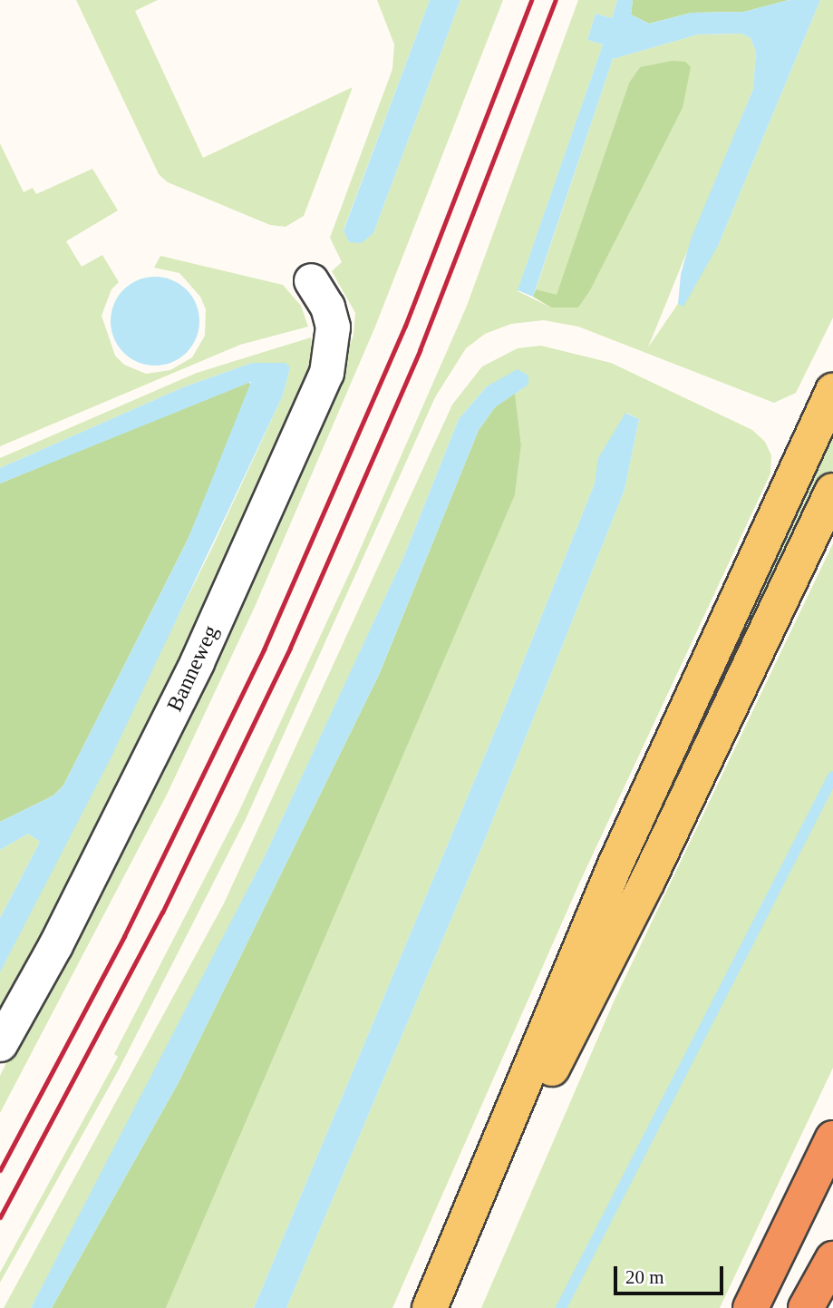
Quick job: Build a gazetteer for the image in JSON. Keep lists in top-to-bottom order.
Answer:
{
  "streets": {
    "street": ["Banneweg"]
  },
  "scale_bar": "20 m"
}
